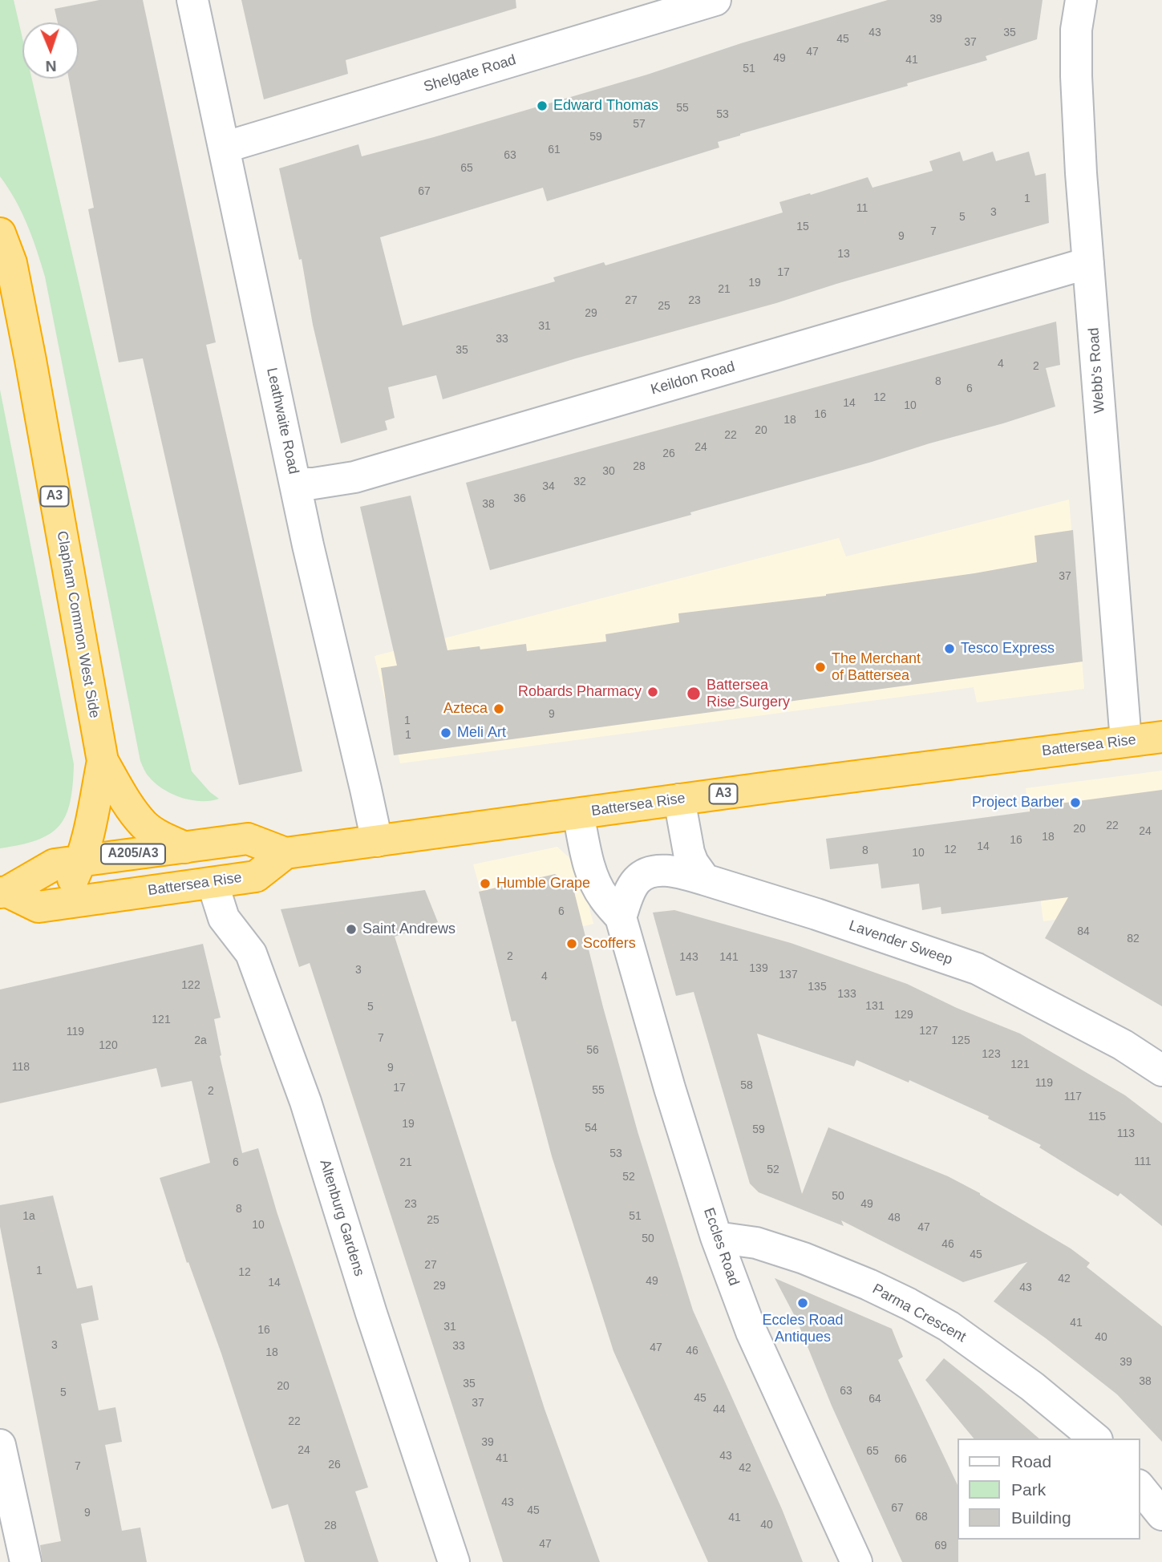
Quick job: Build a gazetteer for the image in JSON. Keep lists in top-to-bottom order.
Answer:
{
  "streets": {
    "highway": [
      "A3",
      "Clapham Common West Side",
      "Battersea Rise",
      "A205/A3"
    ],
    "street": [
      "Shelgate Road",
      "Webb's Road",
      "Keildon Road",
      "Leathwaite Road",
      "Lavender Sweep",
      "Altenburg Gardens",
      "Eccles Road",
      "Parma Crescent"
    ]
  },
  "crossings": [
    ["Shelgate Road", "Leathwaite Road"],
    ["Webb's Road", "Keildon Road"],
    ["Webb's Road", "Battersea Rise"],
    ["Keildon Road", "Leathwaite Road"],
    ["Leathwaite Road", "Battersea Rise"],
    ["A3", "Clapham Common West Side"],
    ["A3", "Battersea Rise"],
    ["A3", "A205/A3"],
    ["Clapham Common West Side", "A205/A3"],
    ["Battersea Rise", "A205/A3"],
    ["Battersea Rise", "Altenburg Gardens"],
    ["Battersea Rise", "Eccles Road"],
    ["Eccles Road", "Parma Crescent"]
  ],
  "places": [
    "Edward Thomas",
    "Tesco Express",
    "The Merchant of Battersea",
    "Robards Pharmacy",
    "Battersea Rise Surgery",
    "Azteca",
    "Meli Art",
    "Project Barber",
    "Humble Grape",
    "Saint Andrews",
    "Scoffers",
    "Eccles Road Antiques"
  ],
  "house_numbers": [
    "39",
    "43",
    "35",
    "45",
    "37",
    "47",
    "49",
    "41",
    "51",
    "55",
    "53",
    "57",
    "59",
    "61",
    "63",
    "65",
    "67",
    "1",
    "11",
    "3",
    "5",
    "15",
    "7",
    "9",
    "13",
    "17",
    "19",
    "21",
    "27",
    "23",
    "25",
    "29",
    "31",
    "33",
    "35",
    "4",
    "2",
    "8",
    "6",
    "12",
    "14",
    "10",
    "16",
    "18",
    "20",
    "22",
    "24",
    "26",
    "28",
    "30",
    "32",
    "34",
    "36",
    "38",
    "37",
    "9",
    "1",
    "1",
    "22",
    "20",
    "24",
    "18",
    "16",
    "14",
    "12",
    "8",
    "10",
    "6",
    "84",
    "82",
    "2",
    "143",
    "141",
    "139",
    "3",
    "137",
    "4",
    "122",
    "135",
    "133",
    "131",
    "5",
    "129",
    "121",
    "127",
    "119",
    "7",
    "2a",
    "125",
    "120",
    "56",
    "123",
    "121",
    "118",
    "9",
    "119",
    "58",
    "17",
    "55",
    "2",
    "117",
    "115",
    "19",
    "54",
    "59",
    "113",
    "53",
    "111",
    "6",
    "21",
    "52",
    "52",
    "50",
    "23",
    "49",
    "8",
    "1a",
    "51",
    "48",
    "25",
    "10",
    "47",
    "50",
    "46",
    "45",
    "27",
    "1",
    "12",
    "42",
    "49",
    "14",
    "29",
    "43",
    "41",
    "31",
    "16",
    "40",
    "3",
    "33",
    "47",
    "46",
    "18",
    "39",
    "38",
    "35",
    "20",
    "63",
    "5",
    "45",
    "64",
    "37",
    "44",
    "22",
    "39",
    "24",
    "65",
    "43",
    "41",
    "66",
    "26",
    "7",
    "42",
    "43",
    "67",
    "45",
    "9",
    "68",
    "41",
    "40",
    "28",
    "47",
    "69"
  ],
  "legend": ["Road", "Park", "Building"],
  "north": "bottom"
}
